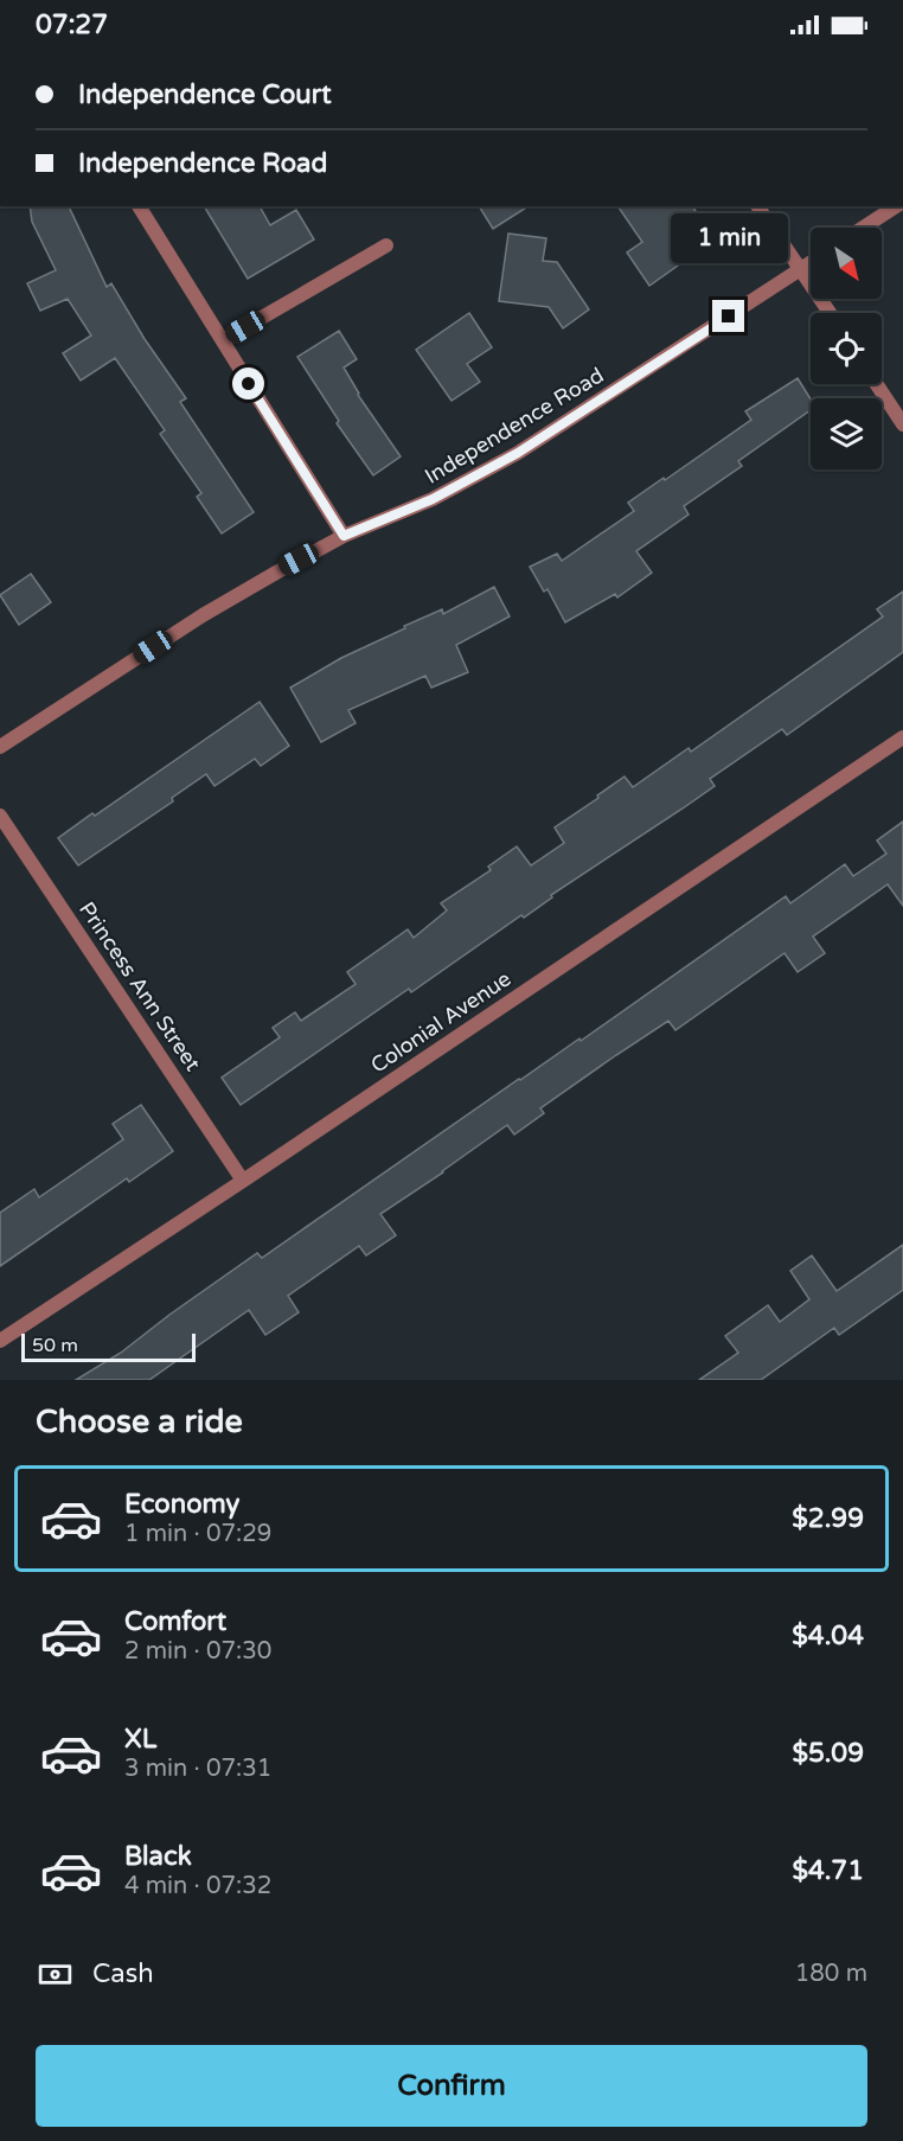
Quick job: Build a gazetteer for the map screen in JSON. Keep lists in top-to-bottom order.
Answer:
{
  "streets": {
    "street": ["Independence Road", "Princess Ann Street", "Colonial Avenue"]
  },
  "crossings": [
    ["Princess Ann Street", "Colonial Avenue"]
  ],
  "scale_bar": "50 m",
  "north": "bottom right",
  "page": {
    "status": "07:27",
    "banner": ["Independence Court", "Independence Road"],
    "bubble": "1 min",
    "scale": "50 m",
    "heading": "Choose a ride",
    "list": [
      {
        "name": "Economy",
        "note": "1 min · 07:29",
        "value": "$2.99"
      },
      {
        "name": "Comfort",
        "note": "2 min · 07:30",
        "value": "$4.04"
      },
      {
        "name": "XL",
        "note": "3 min · 07:31",
        "value": "$5.09"
      },
      {
        "name": "Black",
        "note": "4 min · 07:32",
        "value": "$4.71"
      }
    ],
    "pay": ["Cash", "180 m"],
    "buttons": "Confirm"
  }
}
